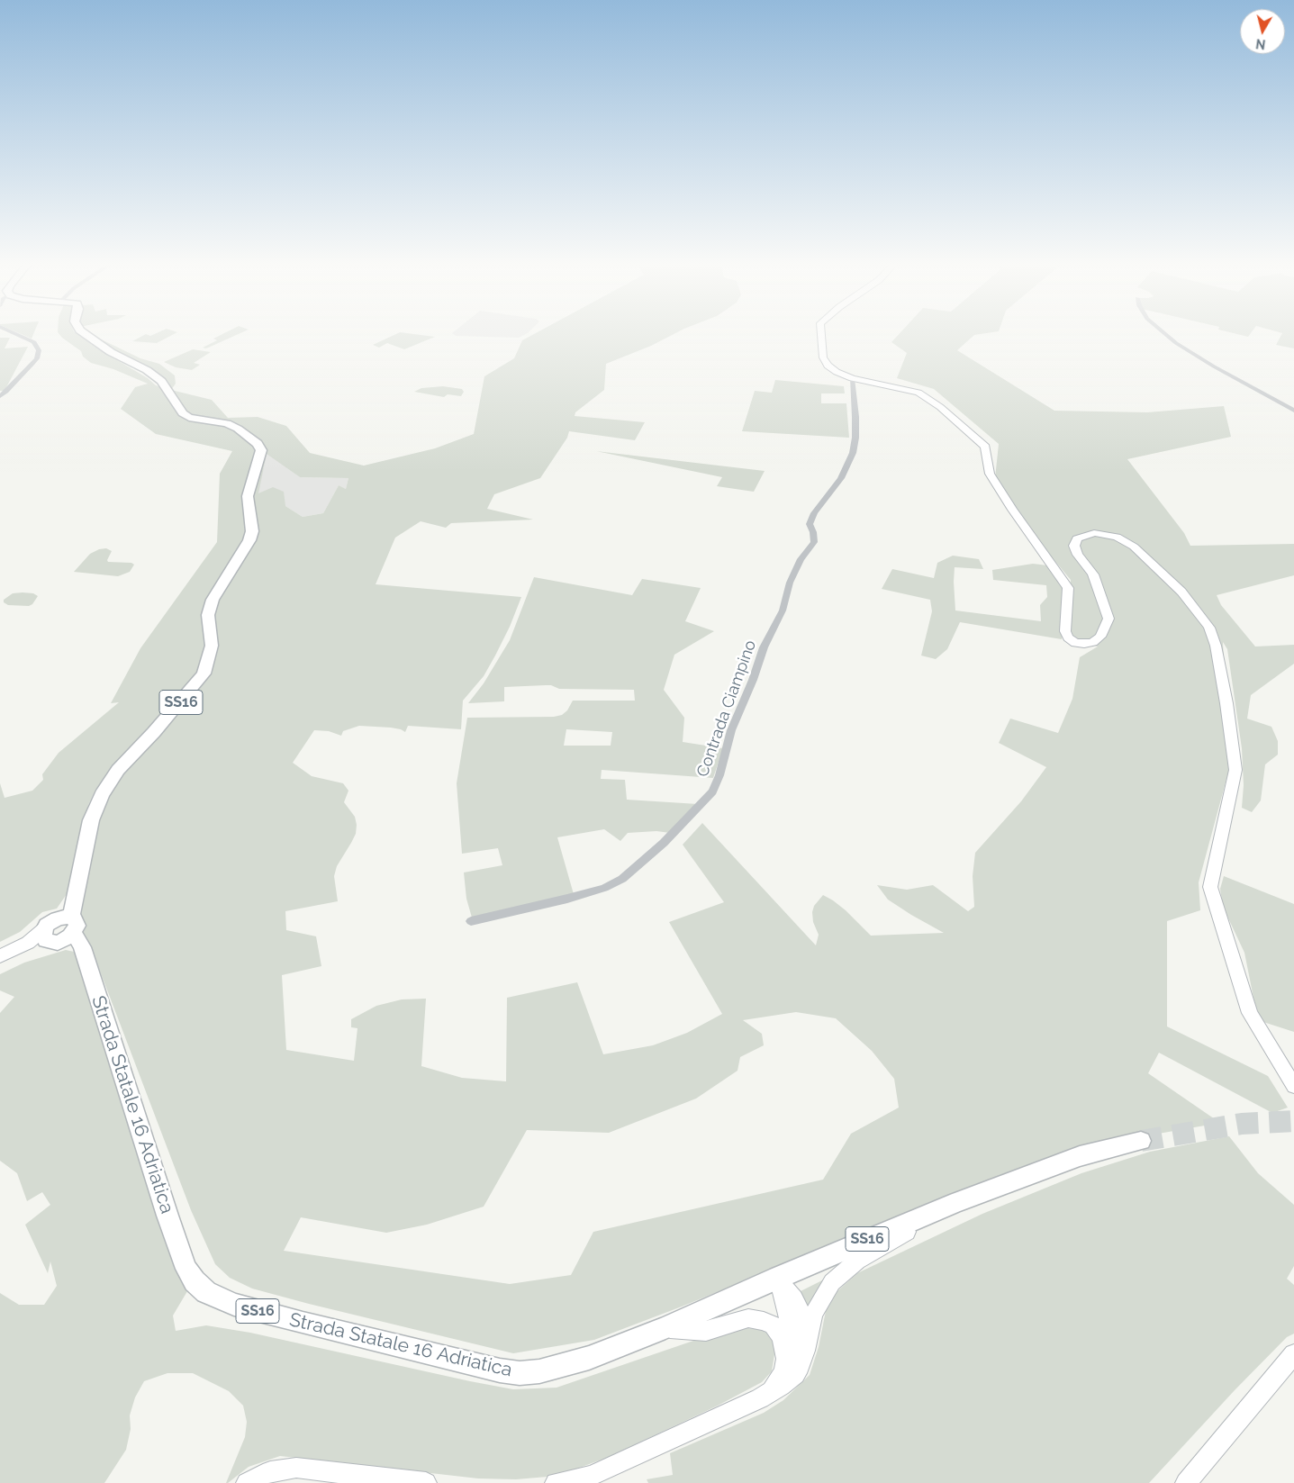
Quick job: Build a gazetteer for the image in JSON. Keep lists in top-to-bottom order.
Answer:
{
  "streets": {
    "main road": ["SS16", "Strada Statale 16 Adriatica"],
    "street": ["Contrada Ciampino"]
  },
  "crossings": [
    ["SS16", "Strada Statale 16 Adriatica"]
  ],
  "north": "bottom"
}
